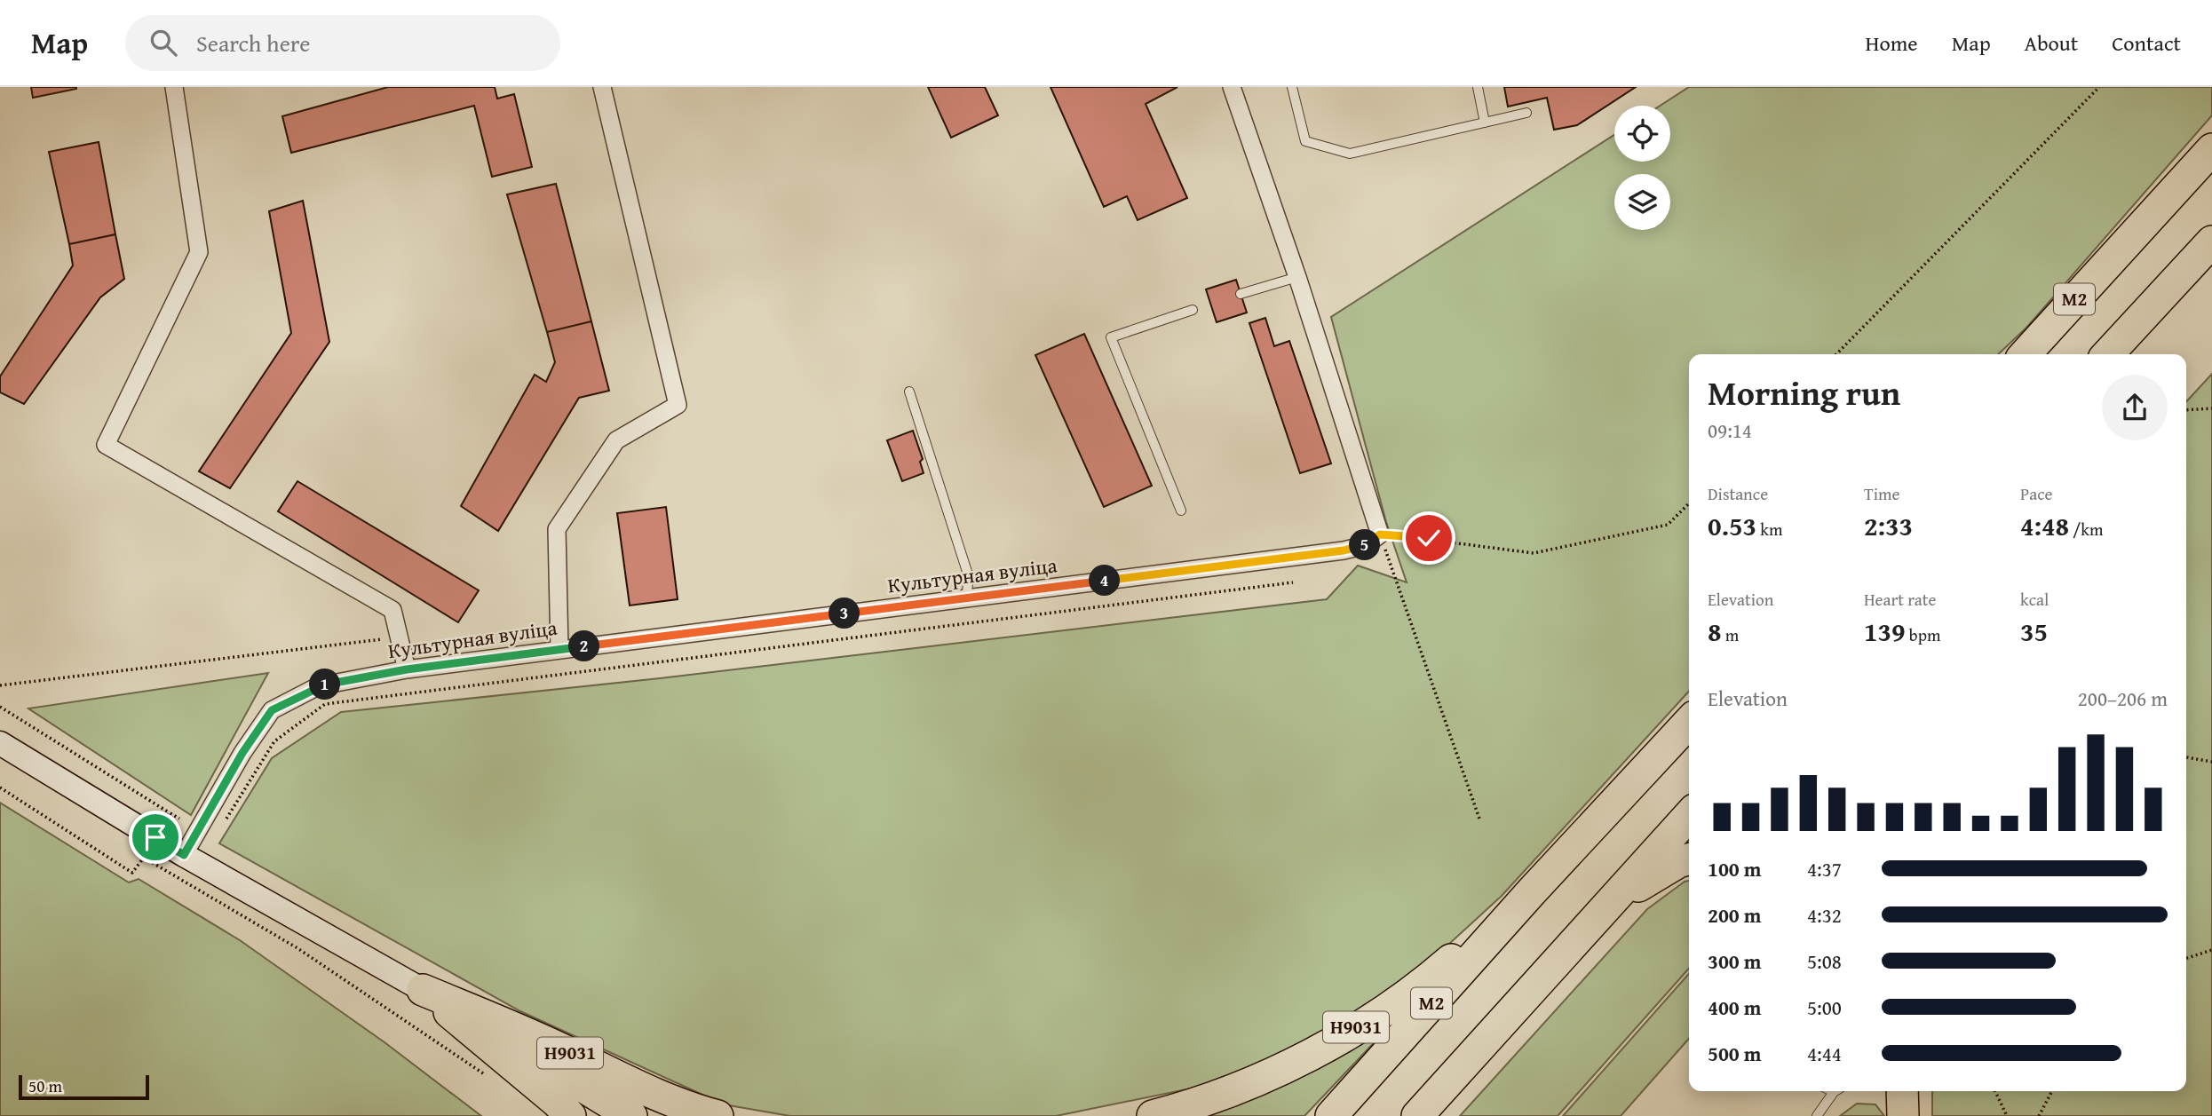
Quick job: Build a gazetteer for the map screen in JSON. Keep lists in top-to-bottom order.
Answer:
{
  "streets": {
    "highway": ["М2", "Н9031"],
    "street": ["Культурная вуліца"]
  },
  "crossings": [
    ["М2", "Н9031"],
    ["Культурная вуліца", "Н9031"]
  ],
  "scale_bar": "50 m",
  "page": {
    "header": "Map",
    "search": "Search here",
    "nav": [
      "Home",
      "Map",
      "About",
      "Contact"
    ],
    "heading": ["Morning run", "09:14"],
    "stats": [
      ["Distance", "0.53 km"],
      ["Time", "2:33"],
      ["Pace", "4:48 /km"],
      ["Elevation", "8 m"],
      ["Heart rate", "139 bpm"],
      ["kcal", "35"]
    ],
    "pins": [
      "5",
      "4",
      "3",
      "2",
      "1"
    ],
    "chart": ["Elevation", "200–206 m"],
    "list": [
      {
        "name": "100 m",
        "note": "4:37"
      },
      {
        "name": "200 m",
        "note": "4:32"
      },
      {
        "name": "300 m",
        "note": "5:08"
      },
      {
        "name": "400 m",
        "note": "5:00"
      },
      {
        "name": "500 m",
        "note": "4:44"
      }
    ],
    "scale": "50 m"
  }
}
